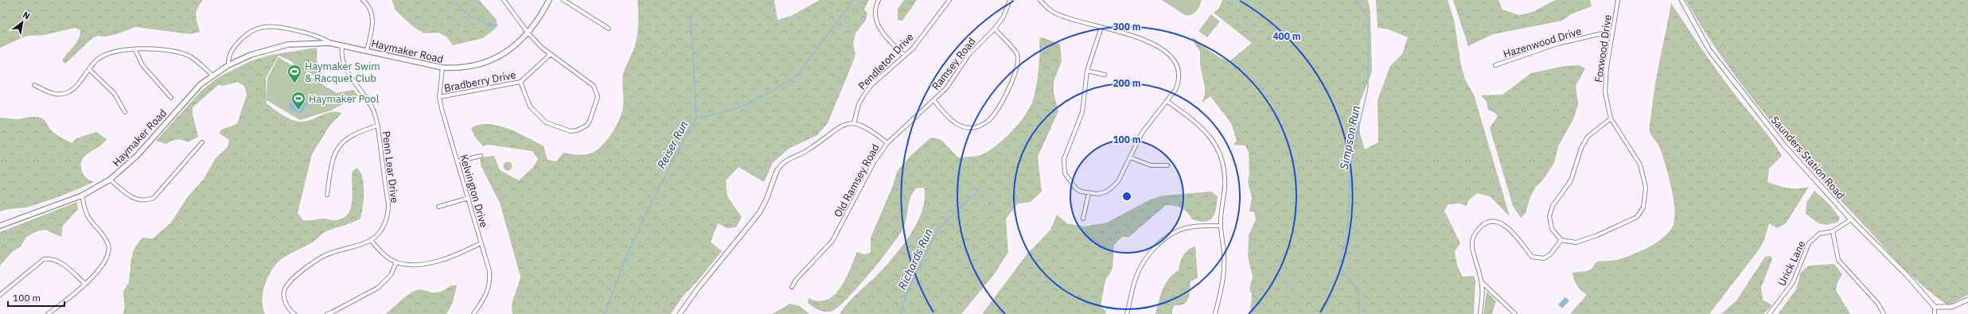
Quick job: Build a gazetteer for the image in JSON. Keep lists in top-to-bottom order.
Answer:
{
  "streets": {
    "main road": ["Haymaker Road"],
    "street": [
      "Hazenwood Drive",
      "Foxwood Drive",
      "Pendleton Drive",
      "Ramsey Road",
      "Bradberry Drive",
      "Saunders Station Road",
      "Penn Lear Drive",
      "Old Ramsey Road",
      "Kelvington Drive",
      "Urick Lane"
    ]
  },
  "crossings": [
    ["Hazenwood Drive", "Foxwood Drive"],
    ["Haymaker Road", "Penn Lear Drive"],
    ["Haymaker Road", "Kelvington Drive"],
    ["Pendleton Drive", "Old Ramsey Road"],
    ["Ramsey Road", "Old Ramsey Road"],
    ["Bradberry Drive", "Kelvington Drive"],
    ["Saunders Station Road", "Urick Lane"]
  ],
  "water": ["Simpson Run", "Reiser Run", "Richards Run"],
  "places": {
    "sports": ["Haymaker Swim & Racquet Club", "Haymaker Pool"]
  },
  "scale_bar": "100 m",
  "north": "top right",
  "rings": [
    "300 m",
    "400 m",
    "200 m",
    "100 m"
  ]
}
